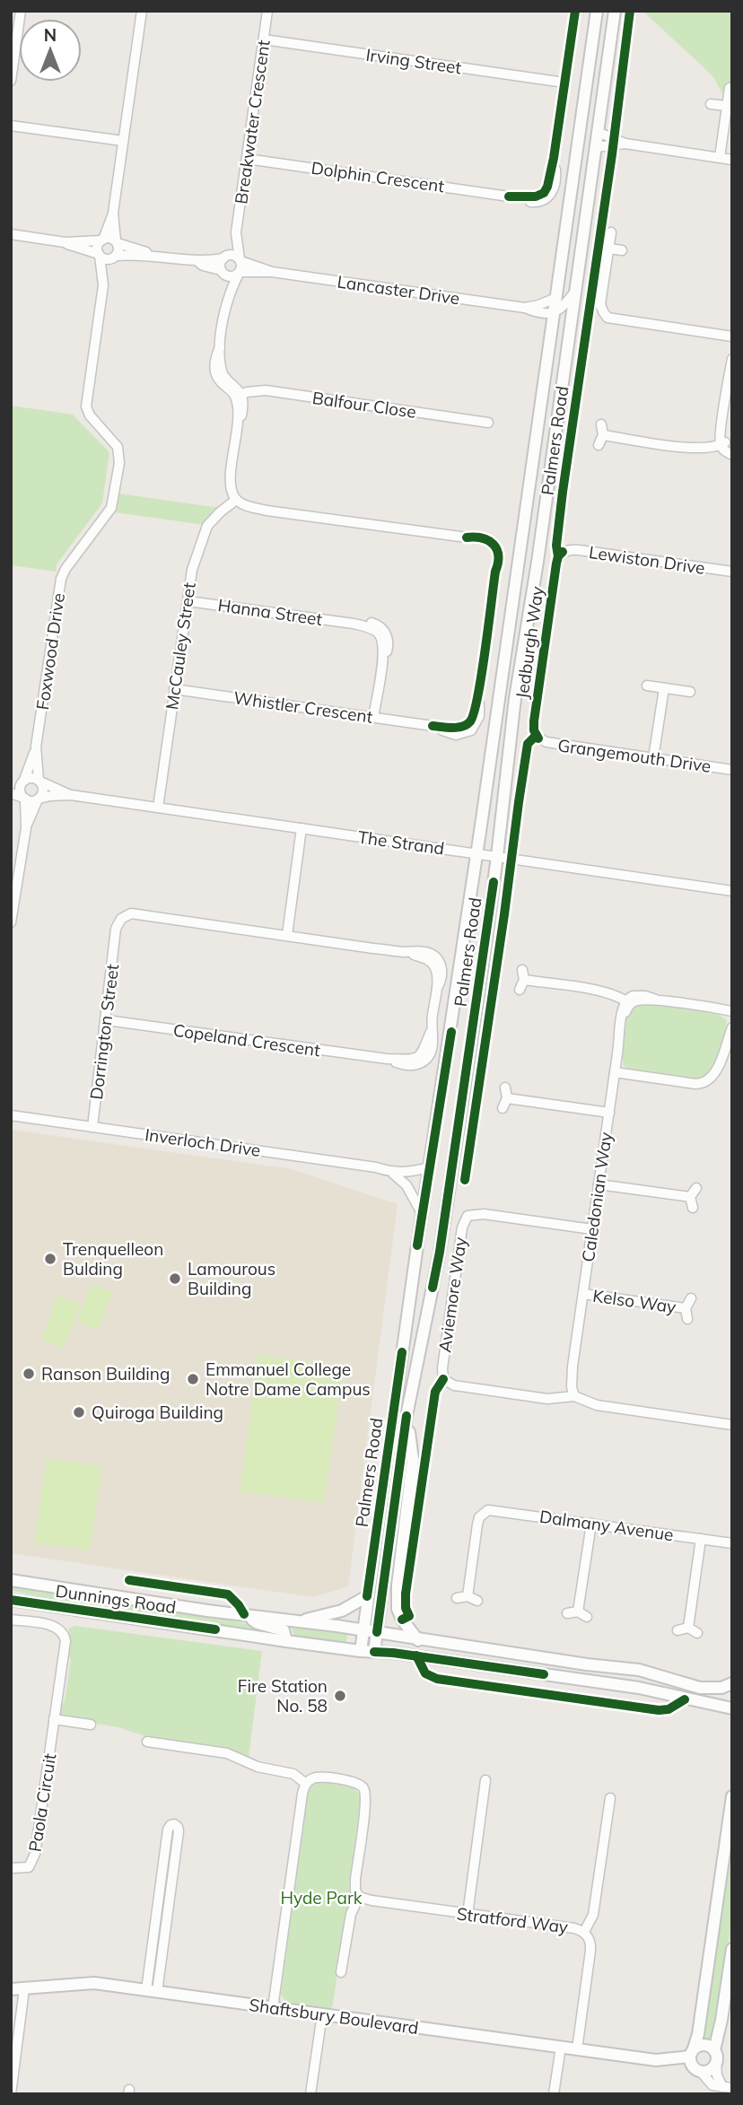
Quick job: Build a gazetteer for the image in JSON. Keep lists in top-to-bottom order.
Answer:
{
  "streets": {
    "main road": ["Palmers Road", "Dunnings Road", "Shaftsbury Boulevard"],
    "street": [
      "Irving Street",
      "Breakwater Crescent",
      "Dolphin Crescent",
      "Lancaster Drive",
      "Balfour Close",
      "Lewiston Drive",
      "Hanna Street",
      "Jedburgh Way",
      "McCauley Street",
      "Foxwood Drive",
      "Whistler Crescent",
      "Grangemouth Drive",
      "The Strand",
      "Dorrington Street",
      "Copeland Crescent",
      "Inverloch Drive",
      "Caledonian Way",
      "Aviemore Way",
      "Kelso Way",
      "Dalmany Avenue",
      "Paola Circuit",
      "Stratford Way"
    ]
  },
  "crossings": [
    ["Irving Street", "Breakwater Crescent"],
    ["Irving Street", "Dolphin Crescent"],
    ["Breakwater Crescent", "Dolphin Crescent"],
    ["Breakwater Crescent", "Lancaster Drive"],
    ["Lancaster Drive", "Palmers Road"],
    ["Palmers Road", "The Strand"],
    ["Palmers Road", "Inverloch Drive"],
    ["Palmers Road", "Dunnings Road"],
    ["Lewiston Drive", "Jedburgh Way"],
    ["Hanna Street", "McCauley Street"],
    ["Hanna Street", "Whistler Crescent"],
    ["Jedburgh Way", "Grangemouth Drive"],
    ["McCauley Street", "Whistler Crescent"],
    ["McCauley Street", "The Strand"],
    ["Foxwood Drive", "The Strand"],
    ["Dorrington Street", "Copeland Crescent"],
    ["Dorrington Street", "Inverloch Drive"],
    ["Caledonian Way", "Aviemore Way"],
    ["Caledonian Way", "Kelso Way"],
    ["Stratford Way", "Shaftsbury Boulevard"]
  ],
  "parks": ["Hyde Park"],
  "places": [
    "Trenquelleon Bulding",
    "Lamourous Building",
    "Ranson Building",
    "Emmanuel College Notre Dame Campus",
    "Quiroga Building",
    "Fire Station No. 58"
  ],
  "north": "top"
}
